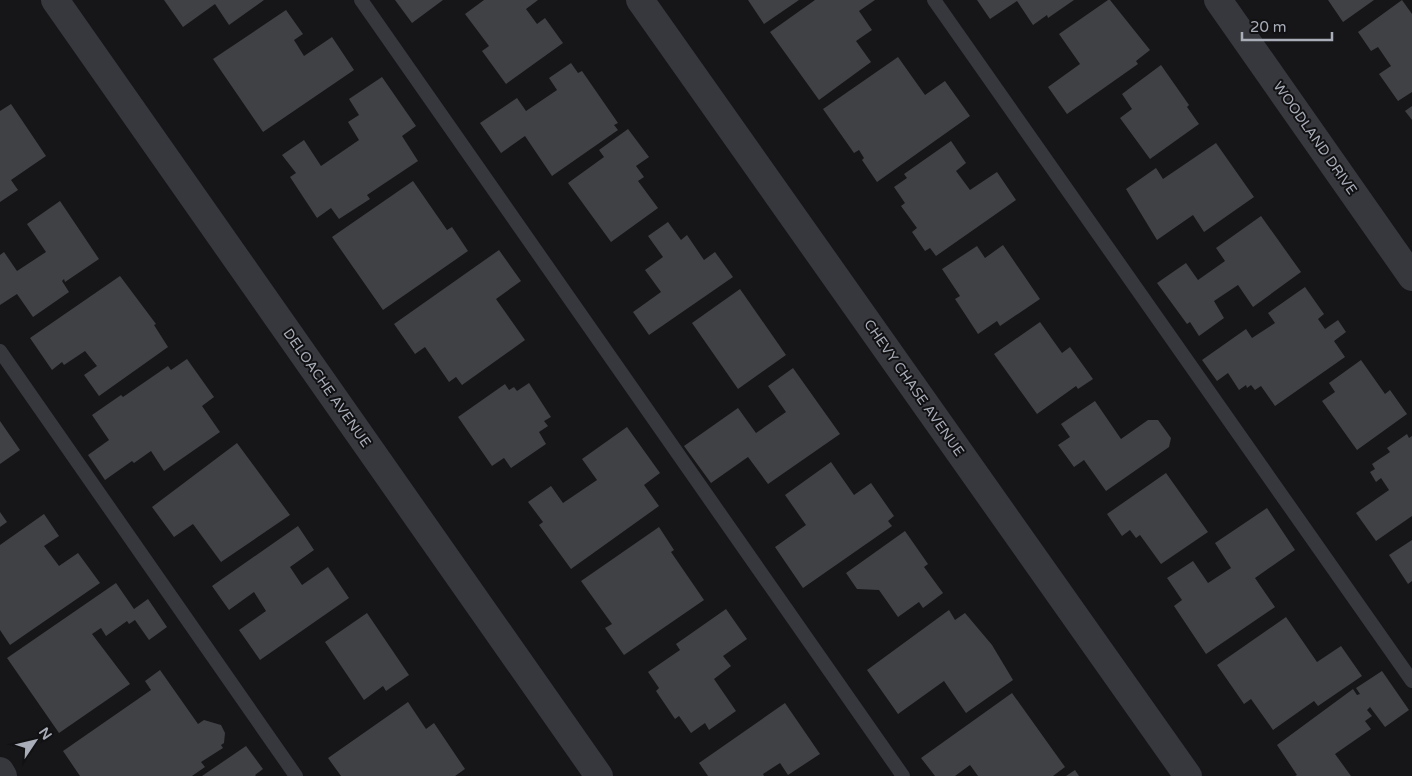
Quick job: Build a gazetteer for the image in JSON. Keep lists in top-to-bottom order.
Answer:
{
  "streets": {
    "street": ["WOODLAND DRIVE", "DELOACHE AVENUE", "CHEVY CHASE AVENUE"]
  },
  "scale_bar": "20 m",
  "north": "top right"
}
